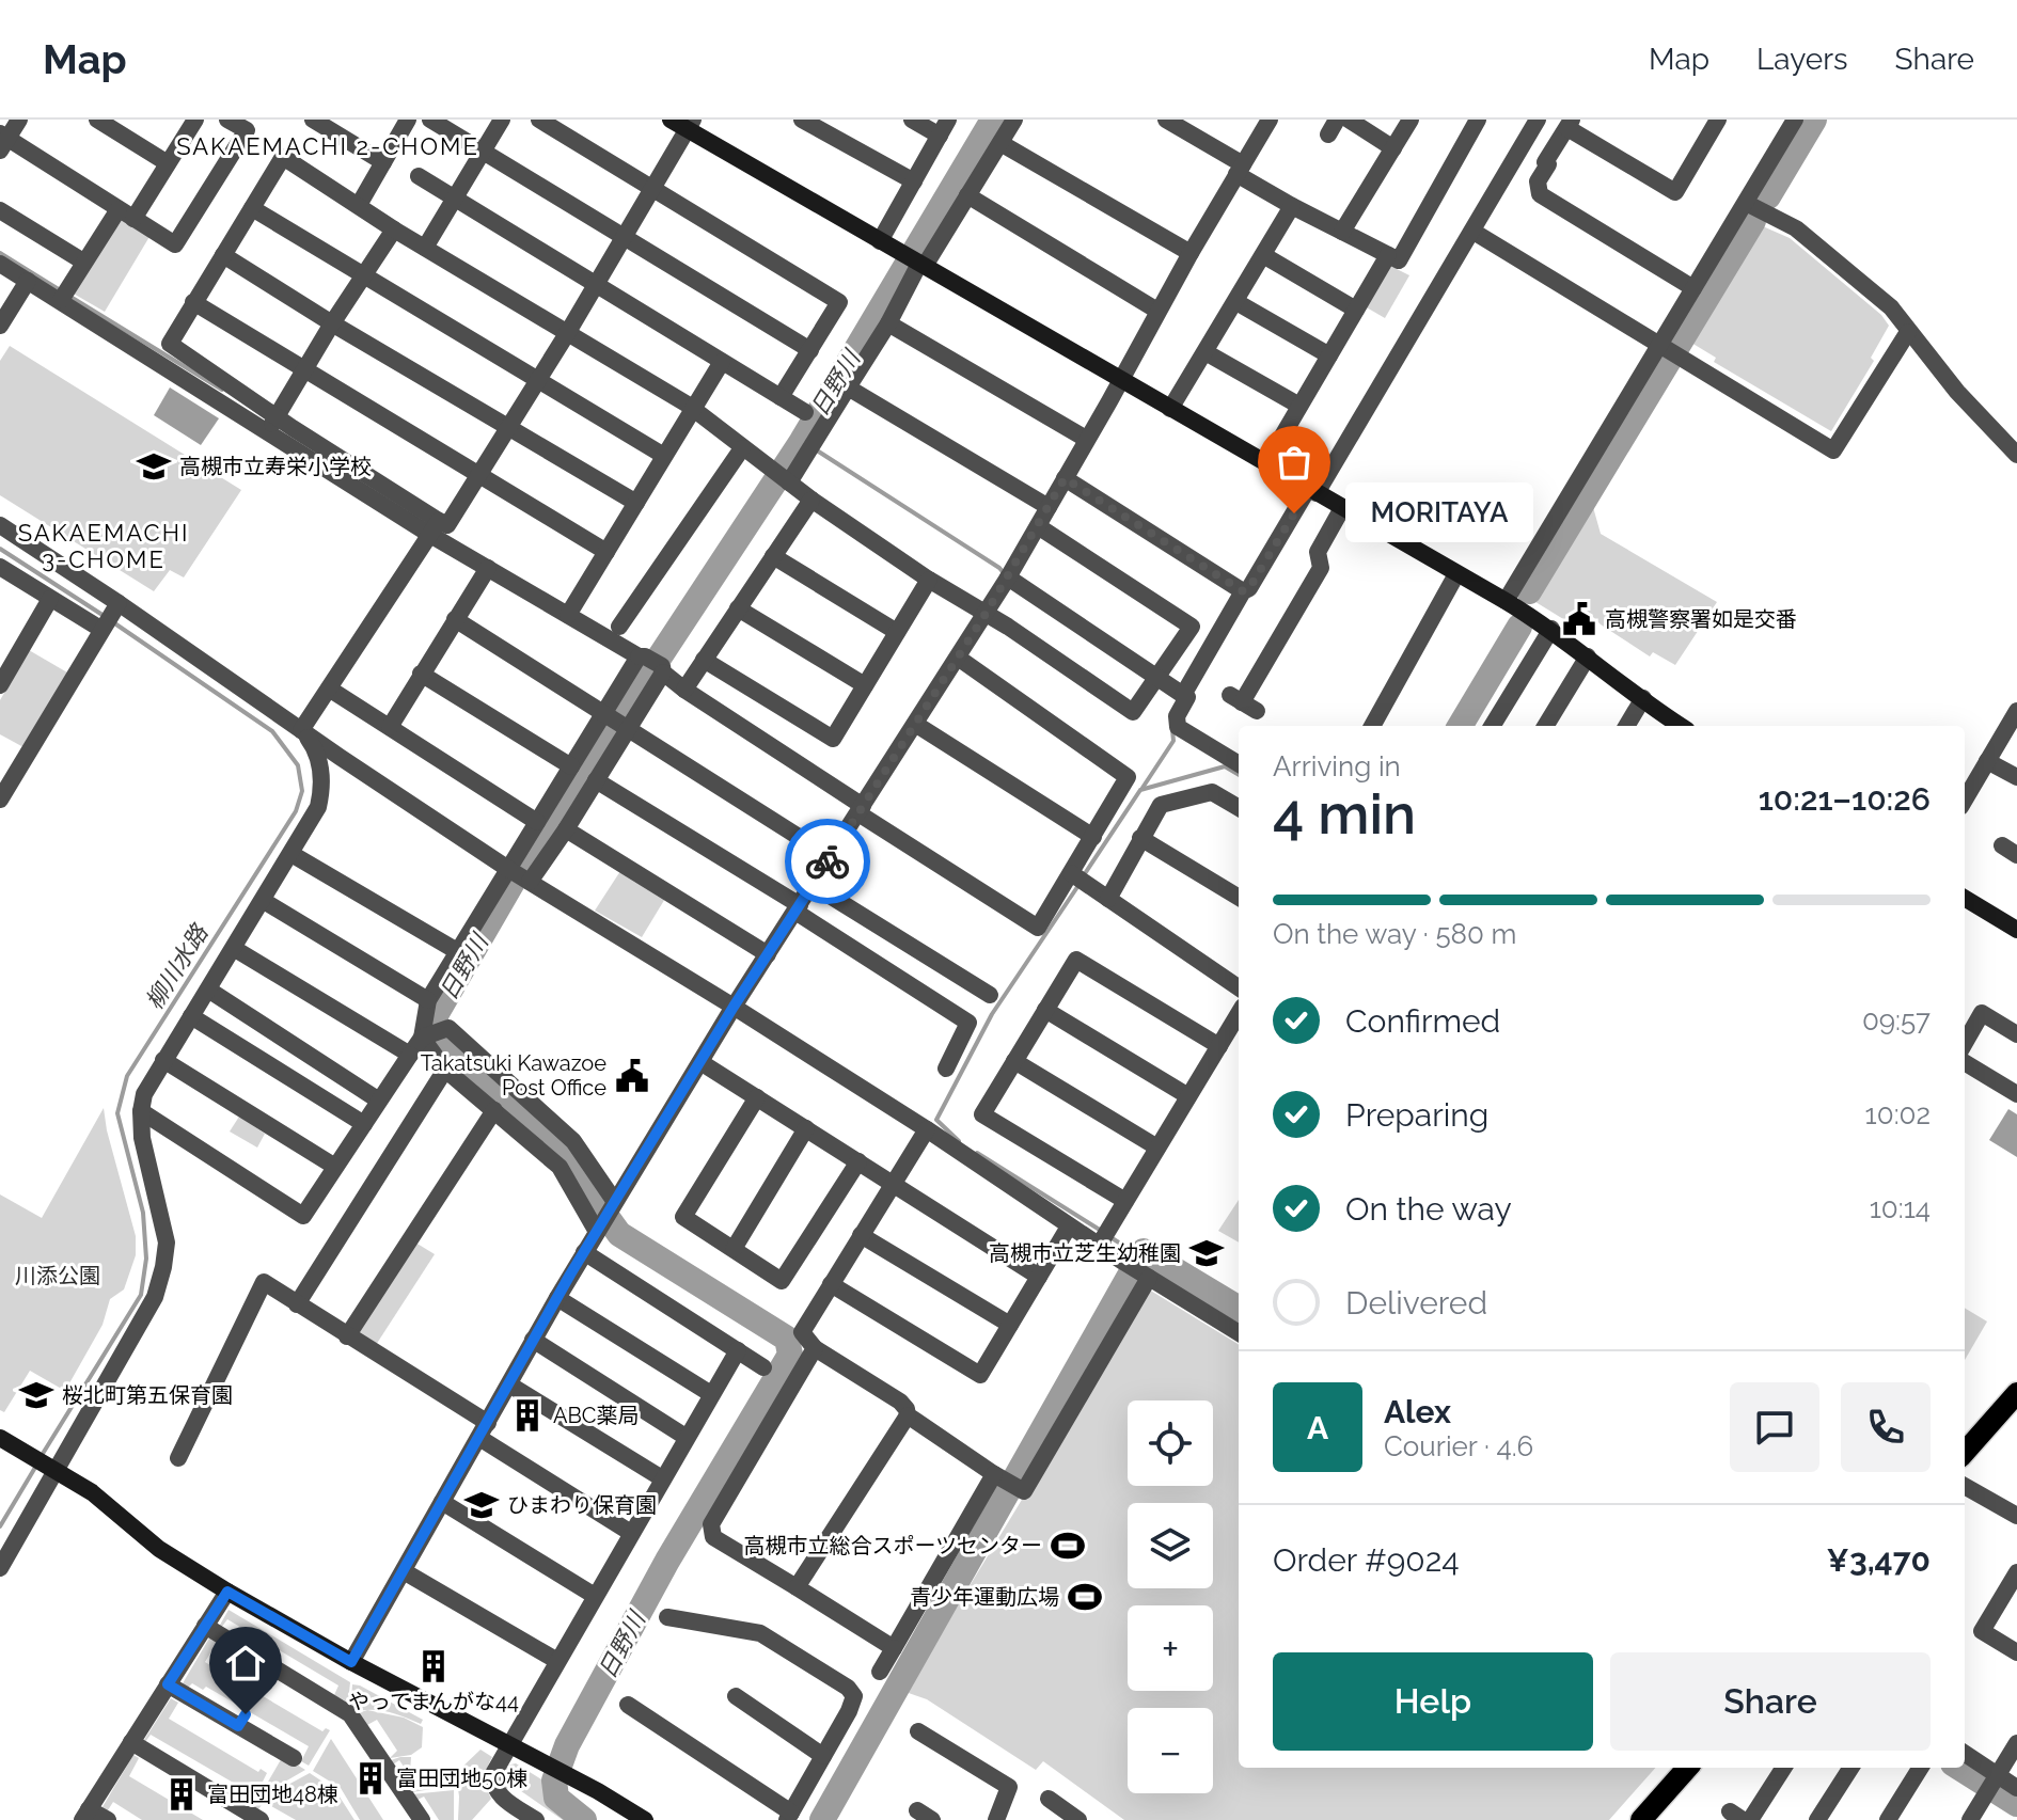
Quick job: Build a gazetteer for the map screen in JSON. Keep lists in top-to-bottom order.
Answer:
{
  "districts": ["SAKAEMACHI 2-CHOME", "SAKAEMACHI 3-CHOME"],
  "water": ["日野川", "柳川水路"],
  "parks": ["川添公園"],
  "places": {
    "school or university": [
      "高槻市立寿栄小学校",
      "高槻市立芝生幼稚園",
      "桜北町第五保育園",
      "ひまわり保育園"
    ],
    "other": ["MORITAYA"],
    "public building": ["高槻警察署如是交番", "Takatsuki Kawazoe Post Office"],
    "building": [
      "ABC薬局",
      "やってまんがな44",
      "富田団地50棟",
      "富田団地48棟"
    ],
    "sports": ["高槻市立総合スポーツセンター", "青少年運動広場"]
  },
  "page": {
    "header": "Map",
    "nav": ["Map", "Layers", "Share"],
    "bubble": "MORITAYA",
    "heading": ["4 min", "Arriving in", "10:21–10:26"],
    "panel": [
      "Alex",
      "Courier · 4.6",
      "Order #9024",
      "¥3,470"
    ],
    "bar": "On the way · 580 m",
    "list": [
      ["Confirmed", "09:57"],
      ["Preparing", "10:02"],
      ["On the way", "10:14"],
      "Delivered"
    ],
    "round": "A",
    "map_buttons": ["+", "−"],
    "buttons": ["Help", "Share"]
  }
}
